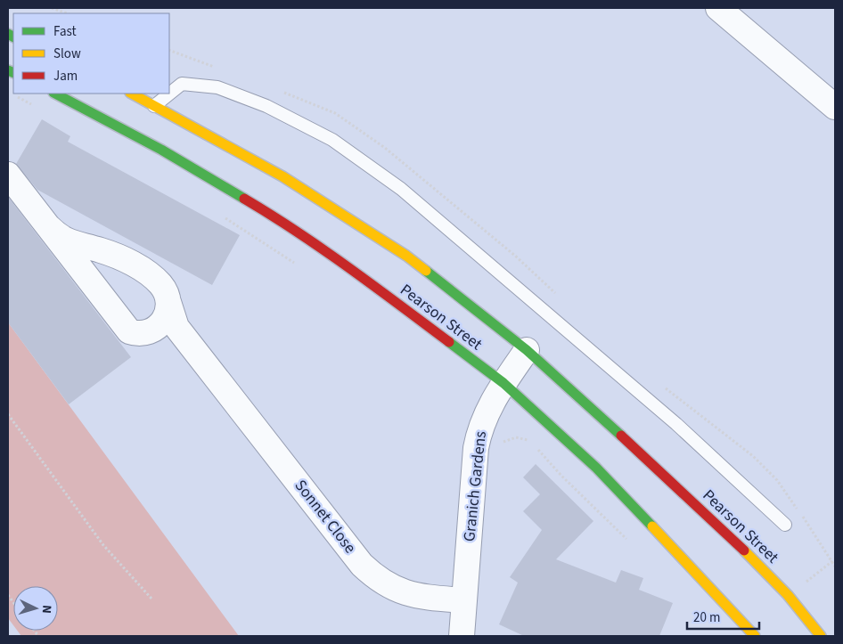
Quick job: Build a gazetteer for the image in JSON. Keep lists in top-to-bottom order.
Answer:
{
  "streets": {
    "main road": ["Pearson Street"],
    "street": ["Granich Gardens", "Sonnet Close"]
  },
  "crossings": [
    ["Pearson Street", "Granich Gardens"],
    ["Granich Gardens", "Sonnet Close"]
  ],
  "legend": ["Fast", "Slow", "Jam"],
  "scale_bar": "20 m",
  "north": "right"
}
